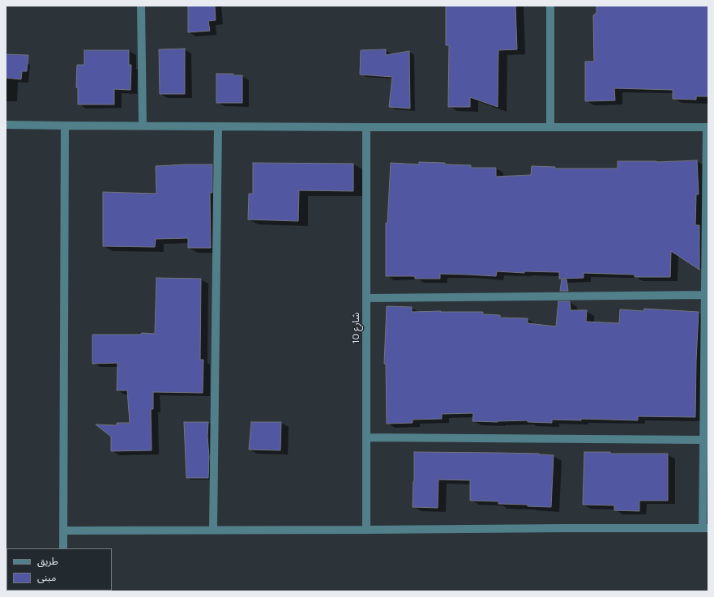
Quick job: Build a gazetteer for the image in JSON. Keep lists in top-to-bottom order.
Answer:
{
  "streets": {
    "street": ["شارع 10"]
  },
  "legend": ["طريق", "مبنى"]
}
